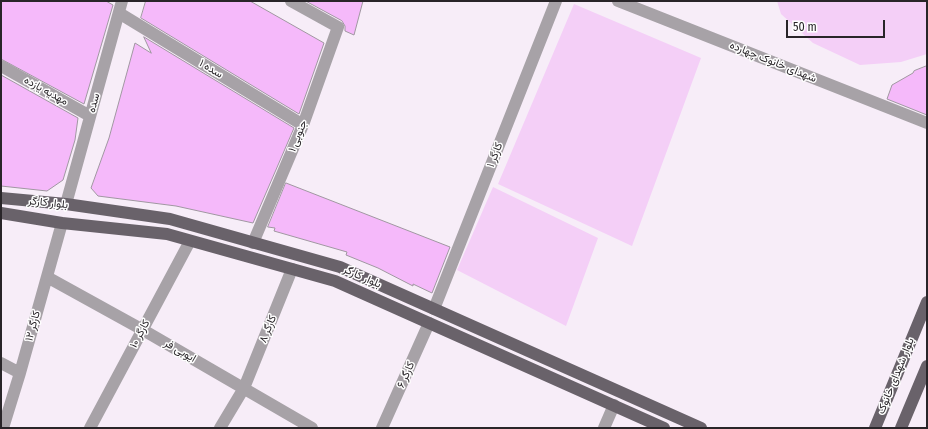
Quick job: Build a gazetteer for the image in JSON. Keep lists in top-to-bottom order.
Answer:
{
  "streets": {
    "main road": ["بلوار کارگر", "بلوار شهدای خانوک"],
    "street": [
      "شهدای خانوک چهارده",
      "سده ۱",
      "مهدیه یازده",
      "سده",
      "۱ جنوبی",
      "کارگر ۱",
      "کارگر ۱۲",
      "کارگر ۸",
      "کارگر ۱۰",
      "ایوبی فر",
      "کارگر ۶"
    ]
  },
  "crossings": [
    ["سده ۱", "سده"],
    ["سده ۱", "۱ جنوبی"],
    ["مهدیه یازده", "سده"],
    ["سده", "بلوار کارگر"],
    ["۱ جنوبی", "بلوار کارگر"],
    ["کارگر ۱", "بلوار کارگر"],
    ["بلوار کارگر", "کارگر ۱۲"],
    ["بلوار کارگر", "کارگر ۸"],
    ["بلوار کارگر", "کارگر ۱۰"],
    ["بلوار کارگر", "کارگر ۶"],
    ["کارگر ۱۲", "ایوبی فر"],
    ["کارگر ۸", "ایوبی فر"],
    ["کارگر ۱۰", "ایوبی فر"]
  ],
  "scale_bar": "50 m"
}
